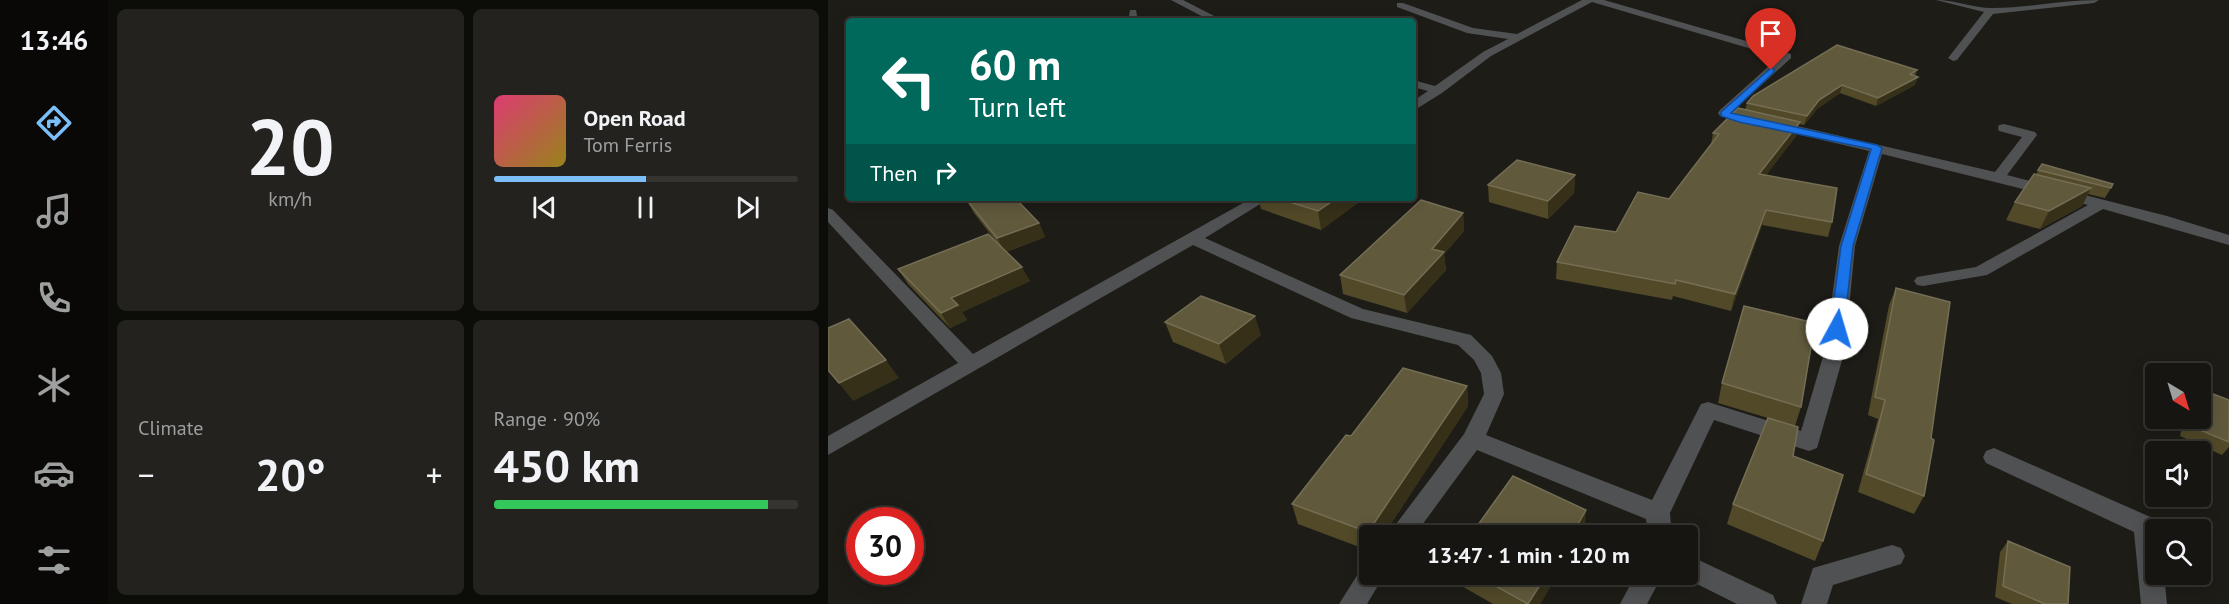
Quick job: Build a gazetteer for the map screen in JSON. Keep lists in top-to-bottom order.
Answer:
{
  "north": "bottom right",
  "page": {
    "tabs": "13:46",
    "tile": [
      ["20", "km/h"],
      "Climate",
      ["Range · 90%", "450 km"]
    ],
    "turn": ["60 m", "Turn left"],
    "song": ["Open Road", "Tom Ferris"],
    "then": "Then",
    "heat": ["−", "20°", "+"],
    "limit": "30",
    "trip": "13:47 · 1 min · 120 m"
  }
}
